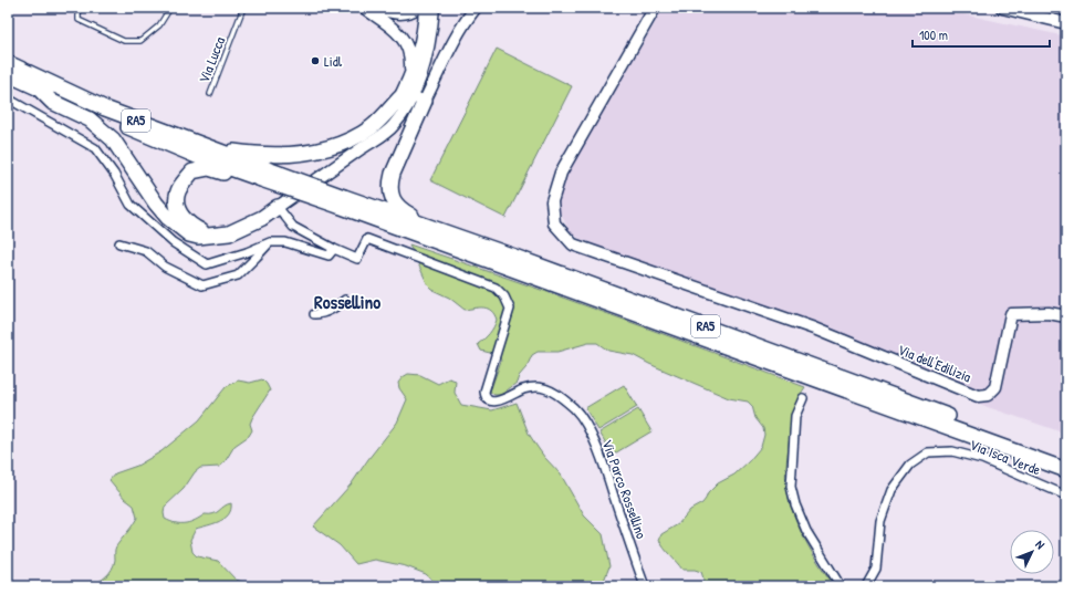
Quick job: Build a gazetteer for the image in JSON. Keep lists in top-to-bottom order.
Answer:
{
  "streets": {
    "highway": ["RA5"],
    "street": ["Via dell'Edilizia", "Via Isca Verde", "Via Parco Rossellino"],
    "lane": ["Via Lucca"]
  },
  "districts": ["Rossellino"],
  "places": ["Lidl"],
  "scale_bar": "100 m",
  "north": "top right"
}
